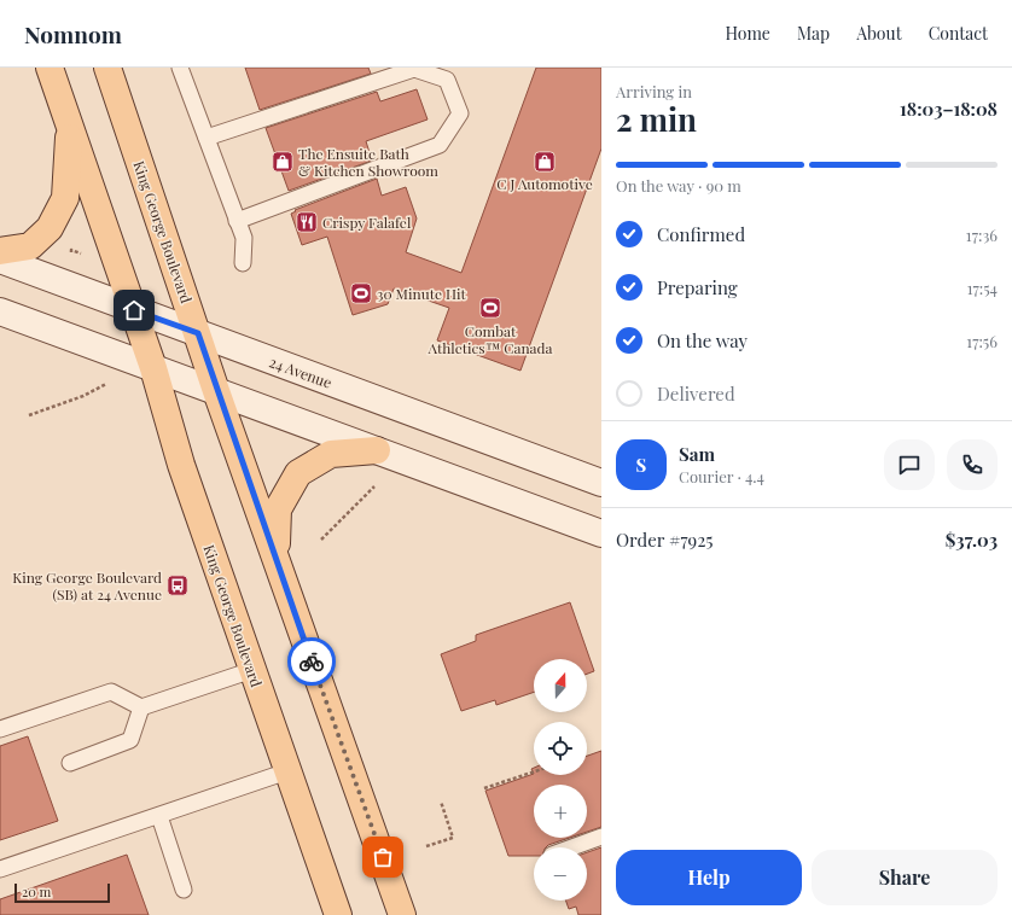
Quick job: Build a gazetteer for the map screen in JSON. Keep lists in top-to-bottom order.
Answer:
{
  "streets": {
    "main road": ["King George Boulevard", "24 Avenue"]
  },
  "crossings": [
    ["King George Boulevard", "24 Avenue"]
  ],
  "places": {
    "shop": ["The Ensuite Bath & Kitchen Showroom", "C J Automotive"],
    "restaurant": ["Crispy Falafel"],
    "sports": ["30 Minute Hit", "Combat Athletics™ Canada"],
    "bus stop": ["King George Boulevard (SB) at 24 Avenue"]
  },
  "scale_bar": "20 m",
  "north": "top",
  "page": {
    "header": "Nomnom",
    "nav": [
      "Home",
      "Map",
      "About",
      "Contact"
    ],
    "heading": ["2 min", "Arriving in", "18:03–18:08"],
    "panel": [
      "Sam",
      "Courier · 4.4",
      "Order #7925",
      "$37.03"
    ],
    "bar": "On the way · 90 m",
    "list": [
      ["Confirmed", "17:36"],
      ["Preparing", "17:54"],
      ["On the way", "17:56"],
      "Delivered"
    ],
    "round": "S",
    "map_buttons": ["+", "−"],
    "buttons": ["Help", "Share"],
    "scale": "20 m"
  }
}
